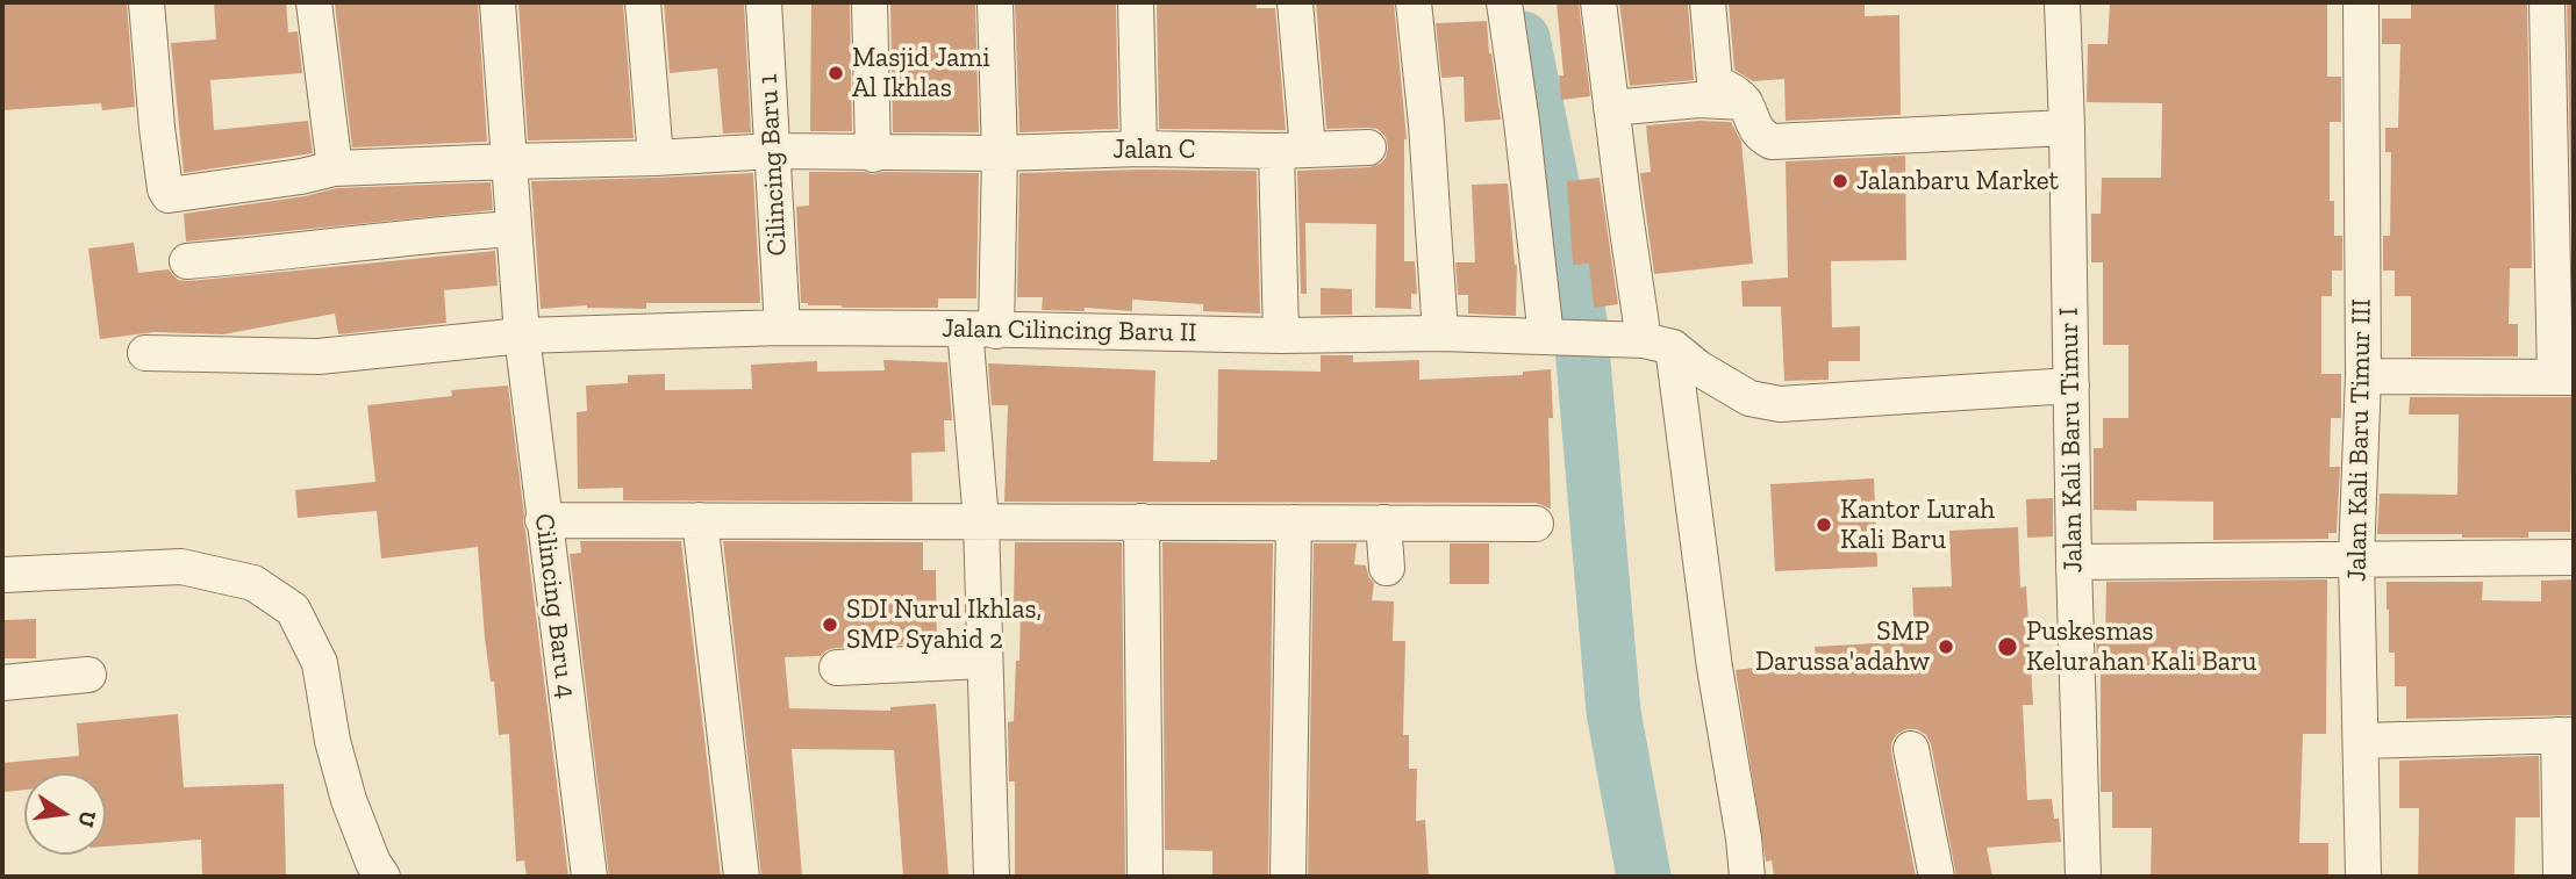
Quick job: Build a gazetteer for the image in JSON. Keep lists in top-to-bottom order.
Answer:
{
  "streets": {
    "street": [
      "Jalan C",
      "Cilincing Baru 1",
      "Jalan Cilincing Baru II",
      "Jalan Kali Baru Timur I",
      "Jalan Kali Baru Timur III",
      "Cilincing Baru 4"
    ]
  },
  "crossings": [
    ["Jalan C", "Cilincing Baru 1"],
    ["Jalan C", "Cilincing Baru 4"],
    ["Cilincing Baru 1", "Jalan Cilincing Baru II"],
    ["Jalan Cilincing Baru II", "Cilincing Baru 4"]
  ],
  "places": [
    "Masjid Jami Al Ikhlas",
    "Jalanbaru Market",
    "Kantor Lurah Kali Baru",
    "SDI Nurul Ikhlas, SMP Syahid 2",
    "SMP Darussa'adahw",
    "Puskesmas Kelurahan Kali Baru"
  ],
  "north": "right"
}
